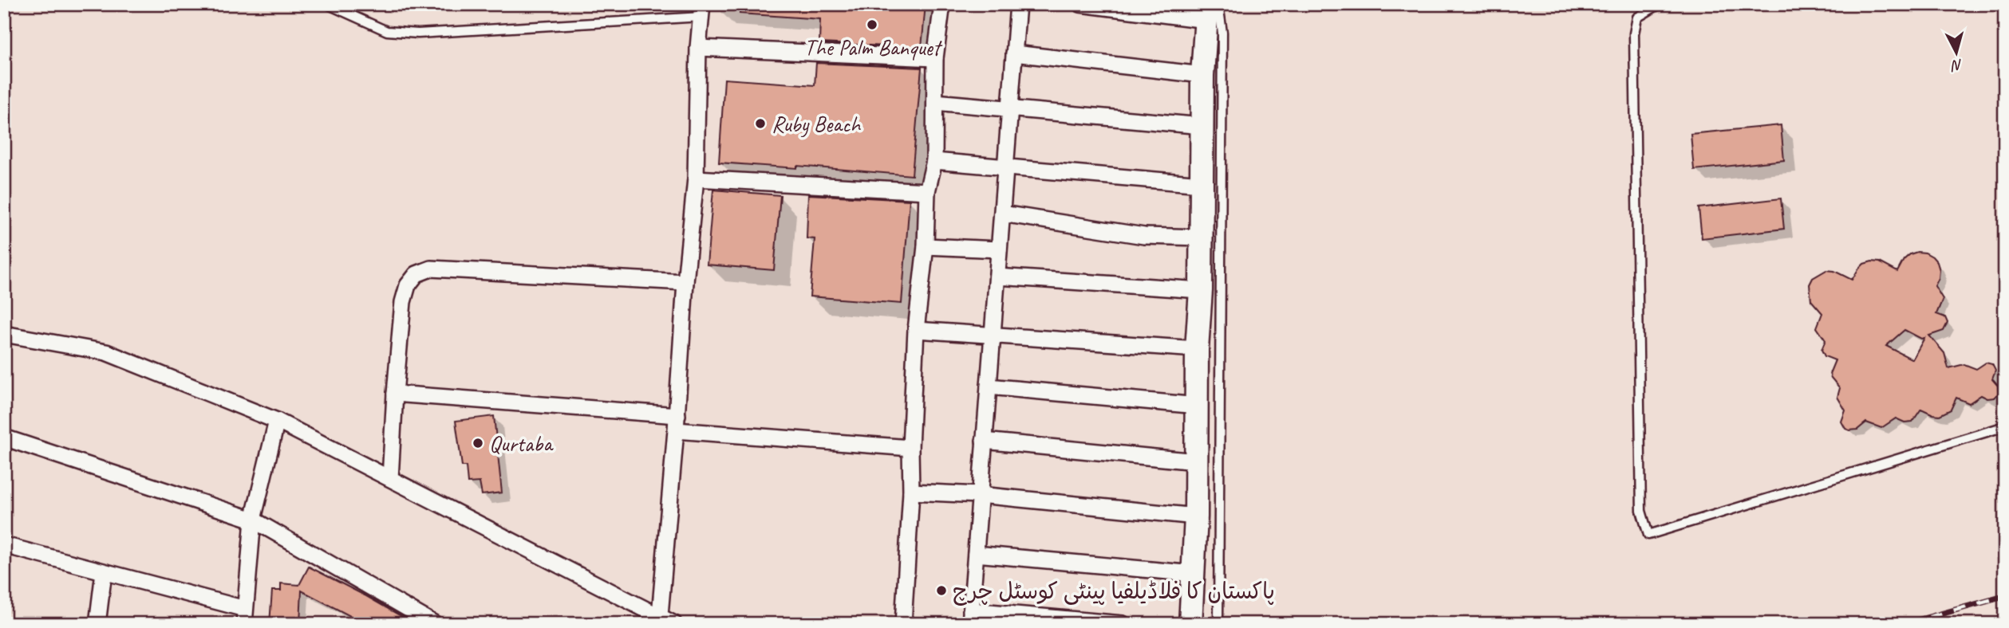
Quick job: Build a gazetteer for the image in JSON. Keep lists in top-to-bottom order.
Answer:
{
  "places": [
    "The Palm Banquet",
    "Ruby Beach",
    "Qurtaba",
    "پاکستان کا فلاڈیلفیا پینٹی کوسٹل چرچ"
  ],
  "north": "bottom"
}
